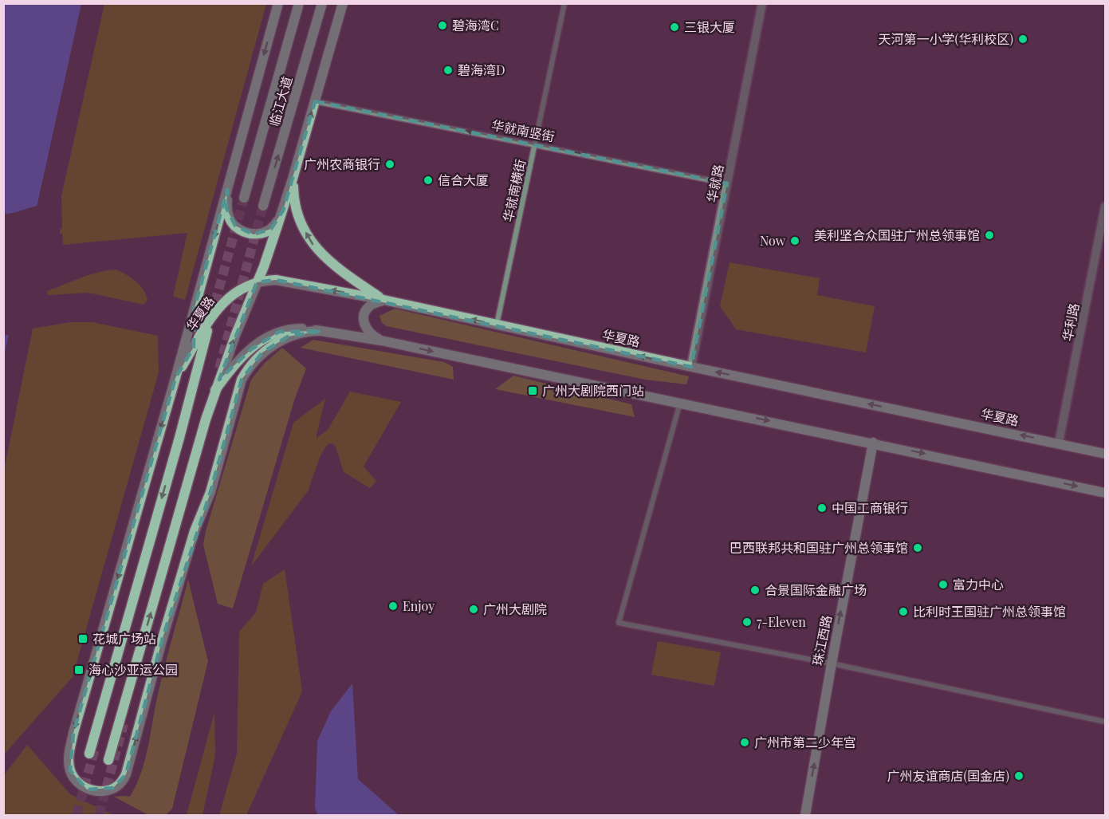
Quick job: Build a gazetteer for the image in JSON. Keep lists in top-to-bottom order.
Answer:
{
  "streets": {
    "main road": ["临江大道", "华夏路", "珠江西路"],
    "street": [
      "华就南竖街",
      "华就路",
      "华就南横街",
      "华利路"
    ]
  },
  "crossings": [
    ["华就南竖街", "华就路"],
    ["华就南竖街", "华就南横街"],
    ["华就路", "华夏路"],
    ["华就南横街", "华夏路"],
    ["华夏路", "华利路"]
  ],
  "one_way": ["珠江西路"],
  "places": {
    "other": [
      "碧海湾C",
      "三银大厦",
      "天河第一小学(华利校区)",
      "碧海湾D",
      "广州农商银行",
      "信合大厦",
      "美利坚合众国驻广州总领事馆",
      "Now",
      "中国工商银行",
      "巴西联邦共和国驻广州总领事馆",
      "富力中心",
      "合景国际金融广场",
      "Enjoy",
      "广州大剧院",
      "比利时王国驻广州总领事馆",
      "7-Eleven",
      "广州市第二少年宫",
      "广州友谊商店(国金店)"
    ],
    "transit": ["广州大剧院西门站", "花城广场站", "海心沙亚运公园"]
  }
}
